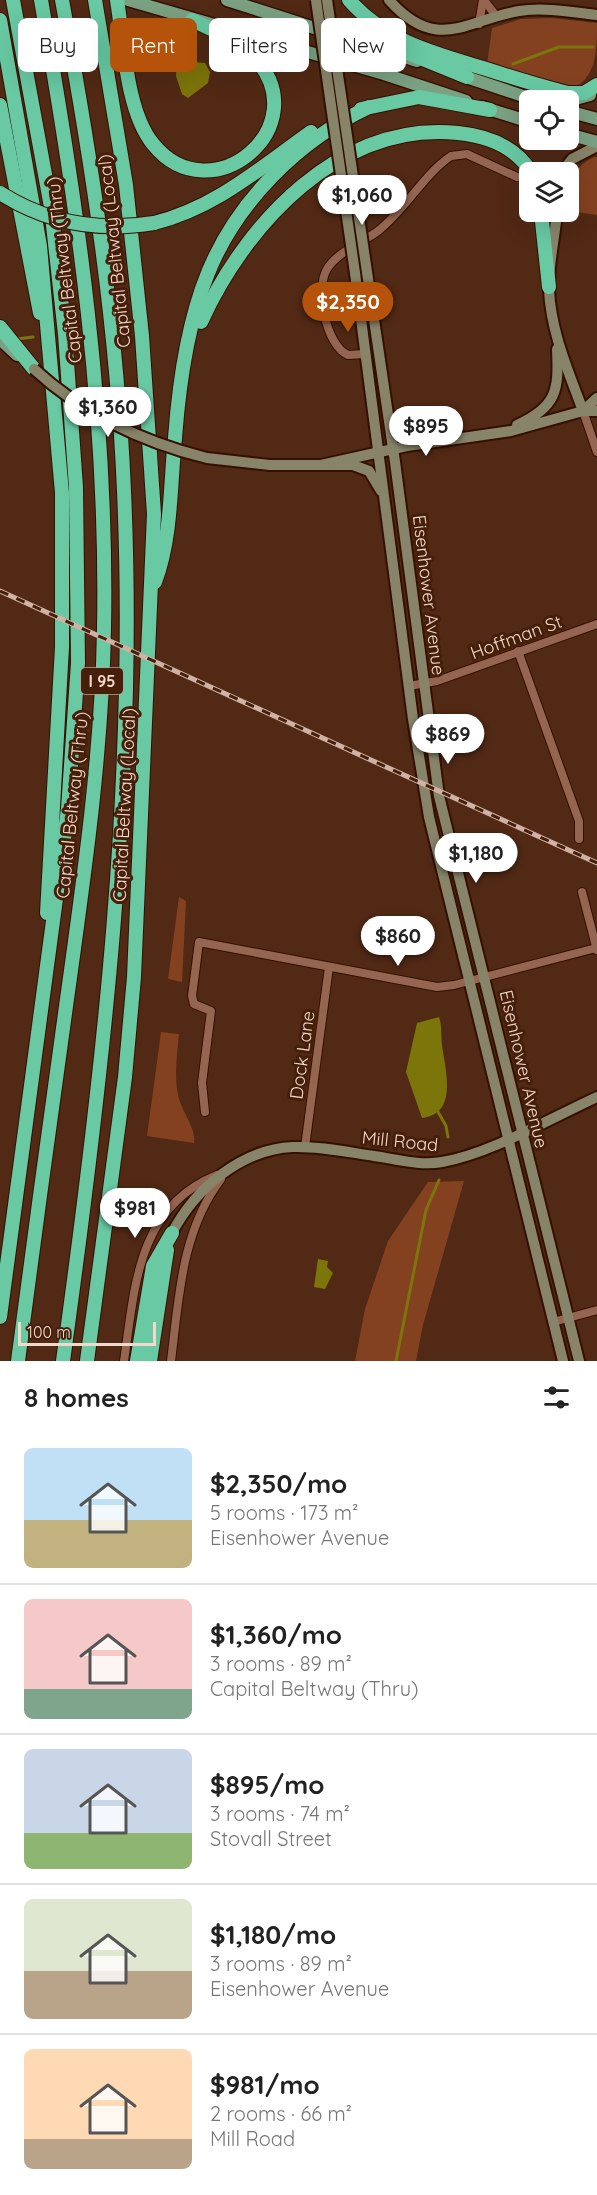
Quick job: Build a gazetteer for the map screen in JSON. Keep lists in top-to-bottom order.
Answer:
{
  "streets": {
    "highway": ["Capital Beltway (Local)", "Capital Beltway (Thru)", "I 95"],
    "main road": ["Eisenhower Avenue", "Mill Road"],
    "street": ["Hoffman St", "Dock Lane"]
  },
  "crossings": [
    ["Eisenhower Avenue", "Hoffman St"],
    ["Eisenhower Avenue", "Mill Road"],
    ["Dock Lane", "Mill Road"]
  ],
  "scale_bar": "100 m",
  "page": {
    "chip": [
      "Buy",
      "Rent",
      "Filters",
      "New"
    ],
    "price": [
      "$1,060",
      "$2,350",
      "$1,360",
      "$895",
      "$869",
      "$1,180",
      "$860",
      "$981"
    ],
    "scale": "100 m",
    "heading": "8 homes",
    "list": [
      {
        "name": "$2,350/mo",
        "note": "5 rooms · 173 m² · Eisenhower Avenue"
      },
      {
        "name": "$1,360/mo",
        "note": "3 rooms · 89 m² · Capital Beltway (Thru)"
      },
      {
        "name": "$895/mo",
        "note": "3 rooms · 74 m² · Stovall Street"
      },
      {
        "name": "$1,180/mo",
        "note": "3 rooms · 89 m² · Eisenhower Avenue"
      },
      {
        "name": "$981/mo",
        "note": "2 rooms · 66 m² · Mill Road"
      }
    ]
  }
}
